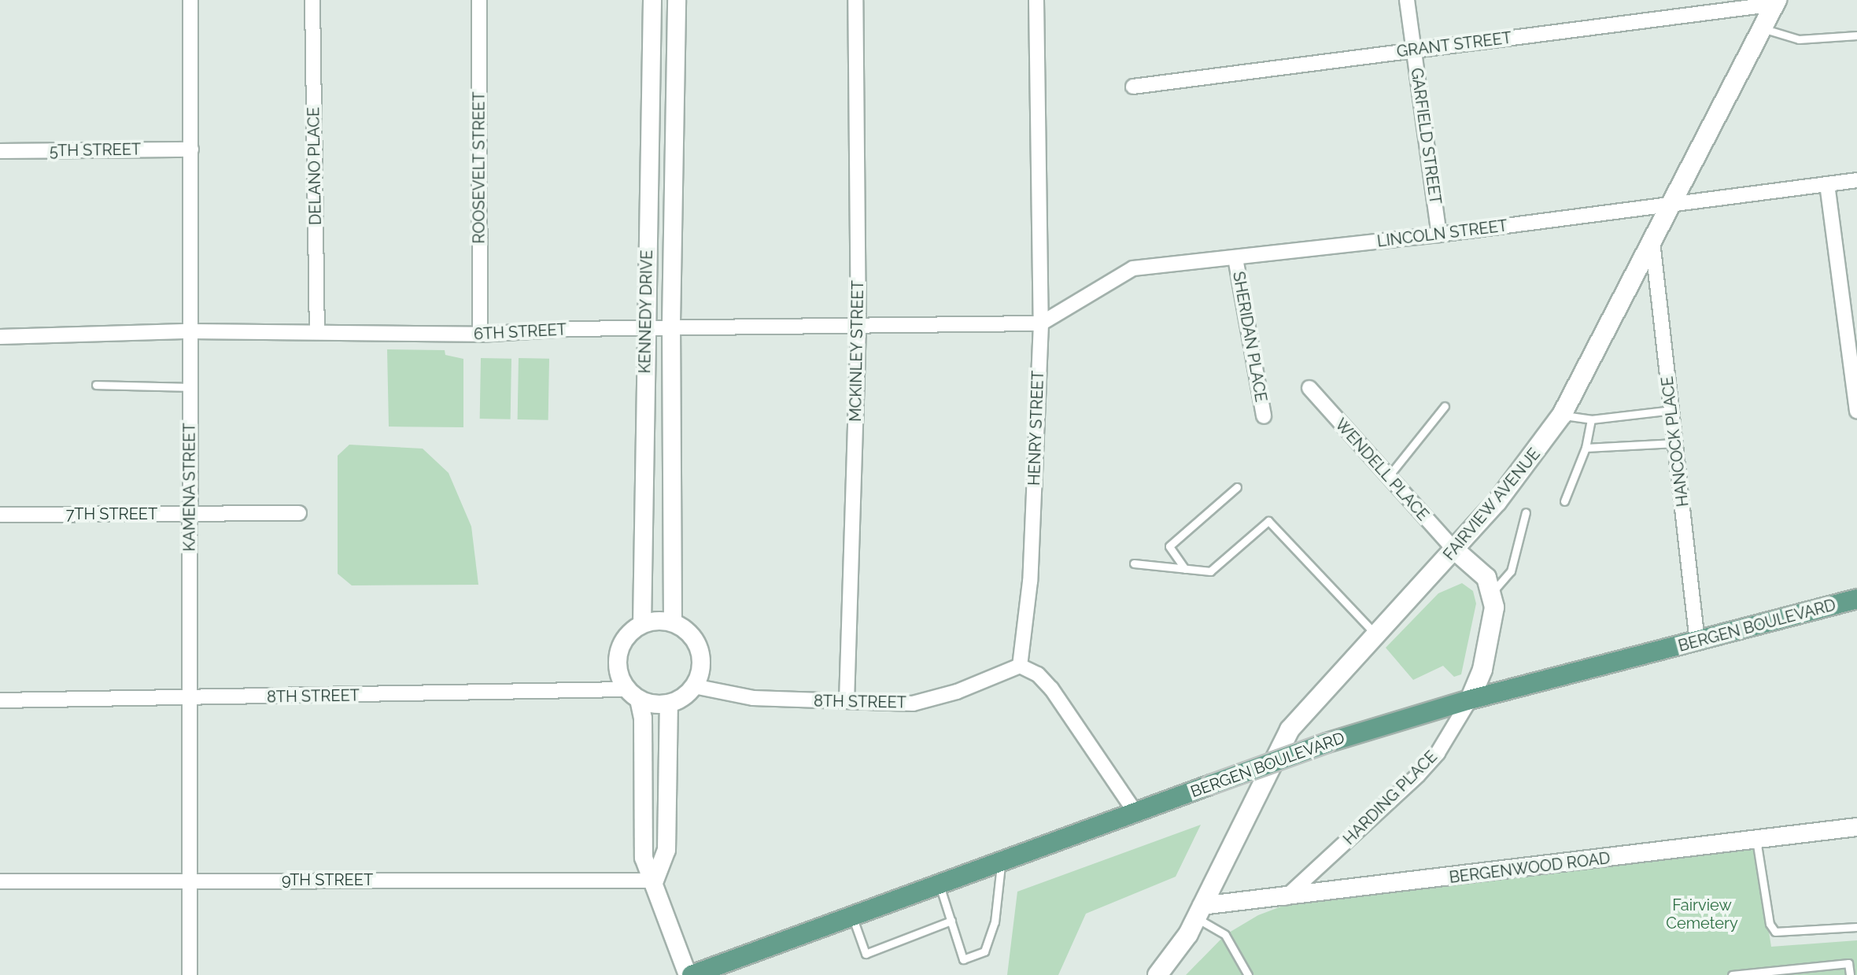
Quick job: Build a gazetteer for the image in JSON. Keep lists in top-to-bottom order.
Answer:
{
  "streets": {
    "main road": ["FAIRVIEW AVENUE", "BERGEN BOULEVARD", "HARDING PLACE"],
    "street": [
      "GRANT STREET",
      "GARFIELD STREET",
      "5TH STREET",
      "DELANO PLACE",
      "ROOSEVELT STREET",
      "LINCOLN STREET",
      "KENNEDY DRIVE",
      "6TH STREET",
      "SHERIDAN PLACE",
      "MCKINLEY STREET",
      "HENRY STREET",
      "HANCOCK PLACE",
      "WENDELL PLACE",
      "KAMENA STREET",
      "7TH STREET",
      "8TH STREET",
      "BERGENWOOD ROAD",
      "9TH STREET"
    ]
  },
  "crossings": [
    ["GRANT STREET", "GARFIELD STREET"],
    ["GRANT STREET", "FAIRVIEW AVENUE"],
    ["GARFIELD STREET", "LINCOLN STREET"],
    ["5TH STREET", "KAMENA STREET"],
    ["DELANO PLACE", "6TH STREET"],
    ["ROOSEVELT STREET", "6TH STREET"],
    ["LINCOLN STREET", "6TH STREET"],
    ["LINCOLN STREET", "SHERIDAN PLACE"],
    ["LINCOLN STREET", "HENRY STREET"],
    ["LINCOLN STREET", "FAIRVIEW AVENUE"],
    ["KENNEDY DRIVE", "6TH STREET"],
    ["KENNEDY DRIVE", "8TH STREET"],
    ["6TH STREET", "MCKINLEY STREET"],
    ["6TH STREET", "HENRY STREET"],
    ["6TH STREET", "KAMENA STREET"],
    ["MCKINLEY STREET", "8TH STREET"],
    ["HENRY STREET", "8TH STREET"],
    ["HANCOCK PLACE", "FAIRVIEW AVENUE"],
    ["HANCOCK PLACE", "BERGEN BOULEVARD"],
    ["WENDELL PLACE", "FAIRVIEW AVENUE"],
    ["KAMENA STREET", "7TH STREET"],
    ["KAMENA STREET", "8TH STREET"],
    ["KAMENA STREET", "9TH STREET"],
    ["FAIRVIEW AVENUE", "BERGENWOOD ROAD"],
    ["BERGEN BOULEVARD", "HARDING PLACE"],
    ["HARDING PLACE", "BERGENWOOD ROAD"]
  ],
  "parks": ["Fairview Cemetery"]
}
